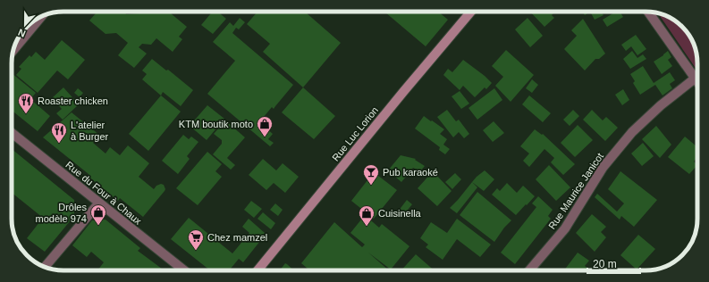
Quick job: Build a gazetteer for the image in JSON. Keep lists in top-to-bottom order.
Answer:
{
  "streets": {
    "street": ["Rue Luc Lorion", "Rue Maurice Janicot", "Rue du Four à Chaux"]
  },
  "places": {
    "restaurant": ["Roaster chicken", "L'atelier à Burger"],
    "shop": ["KTM boutik moto", "Drôles modèle 974", "Cuisinella"],
    "bar": ["Pub karaoké"],
    "supermarket": ["Chez mamzel"]
  },
  "scale_bar": "20 m",
  "north": "bottom"
}
